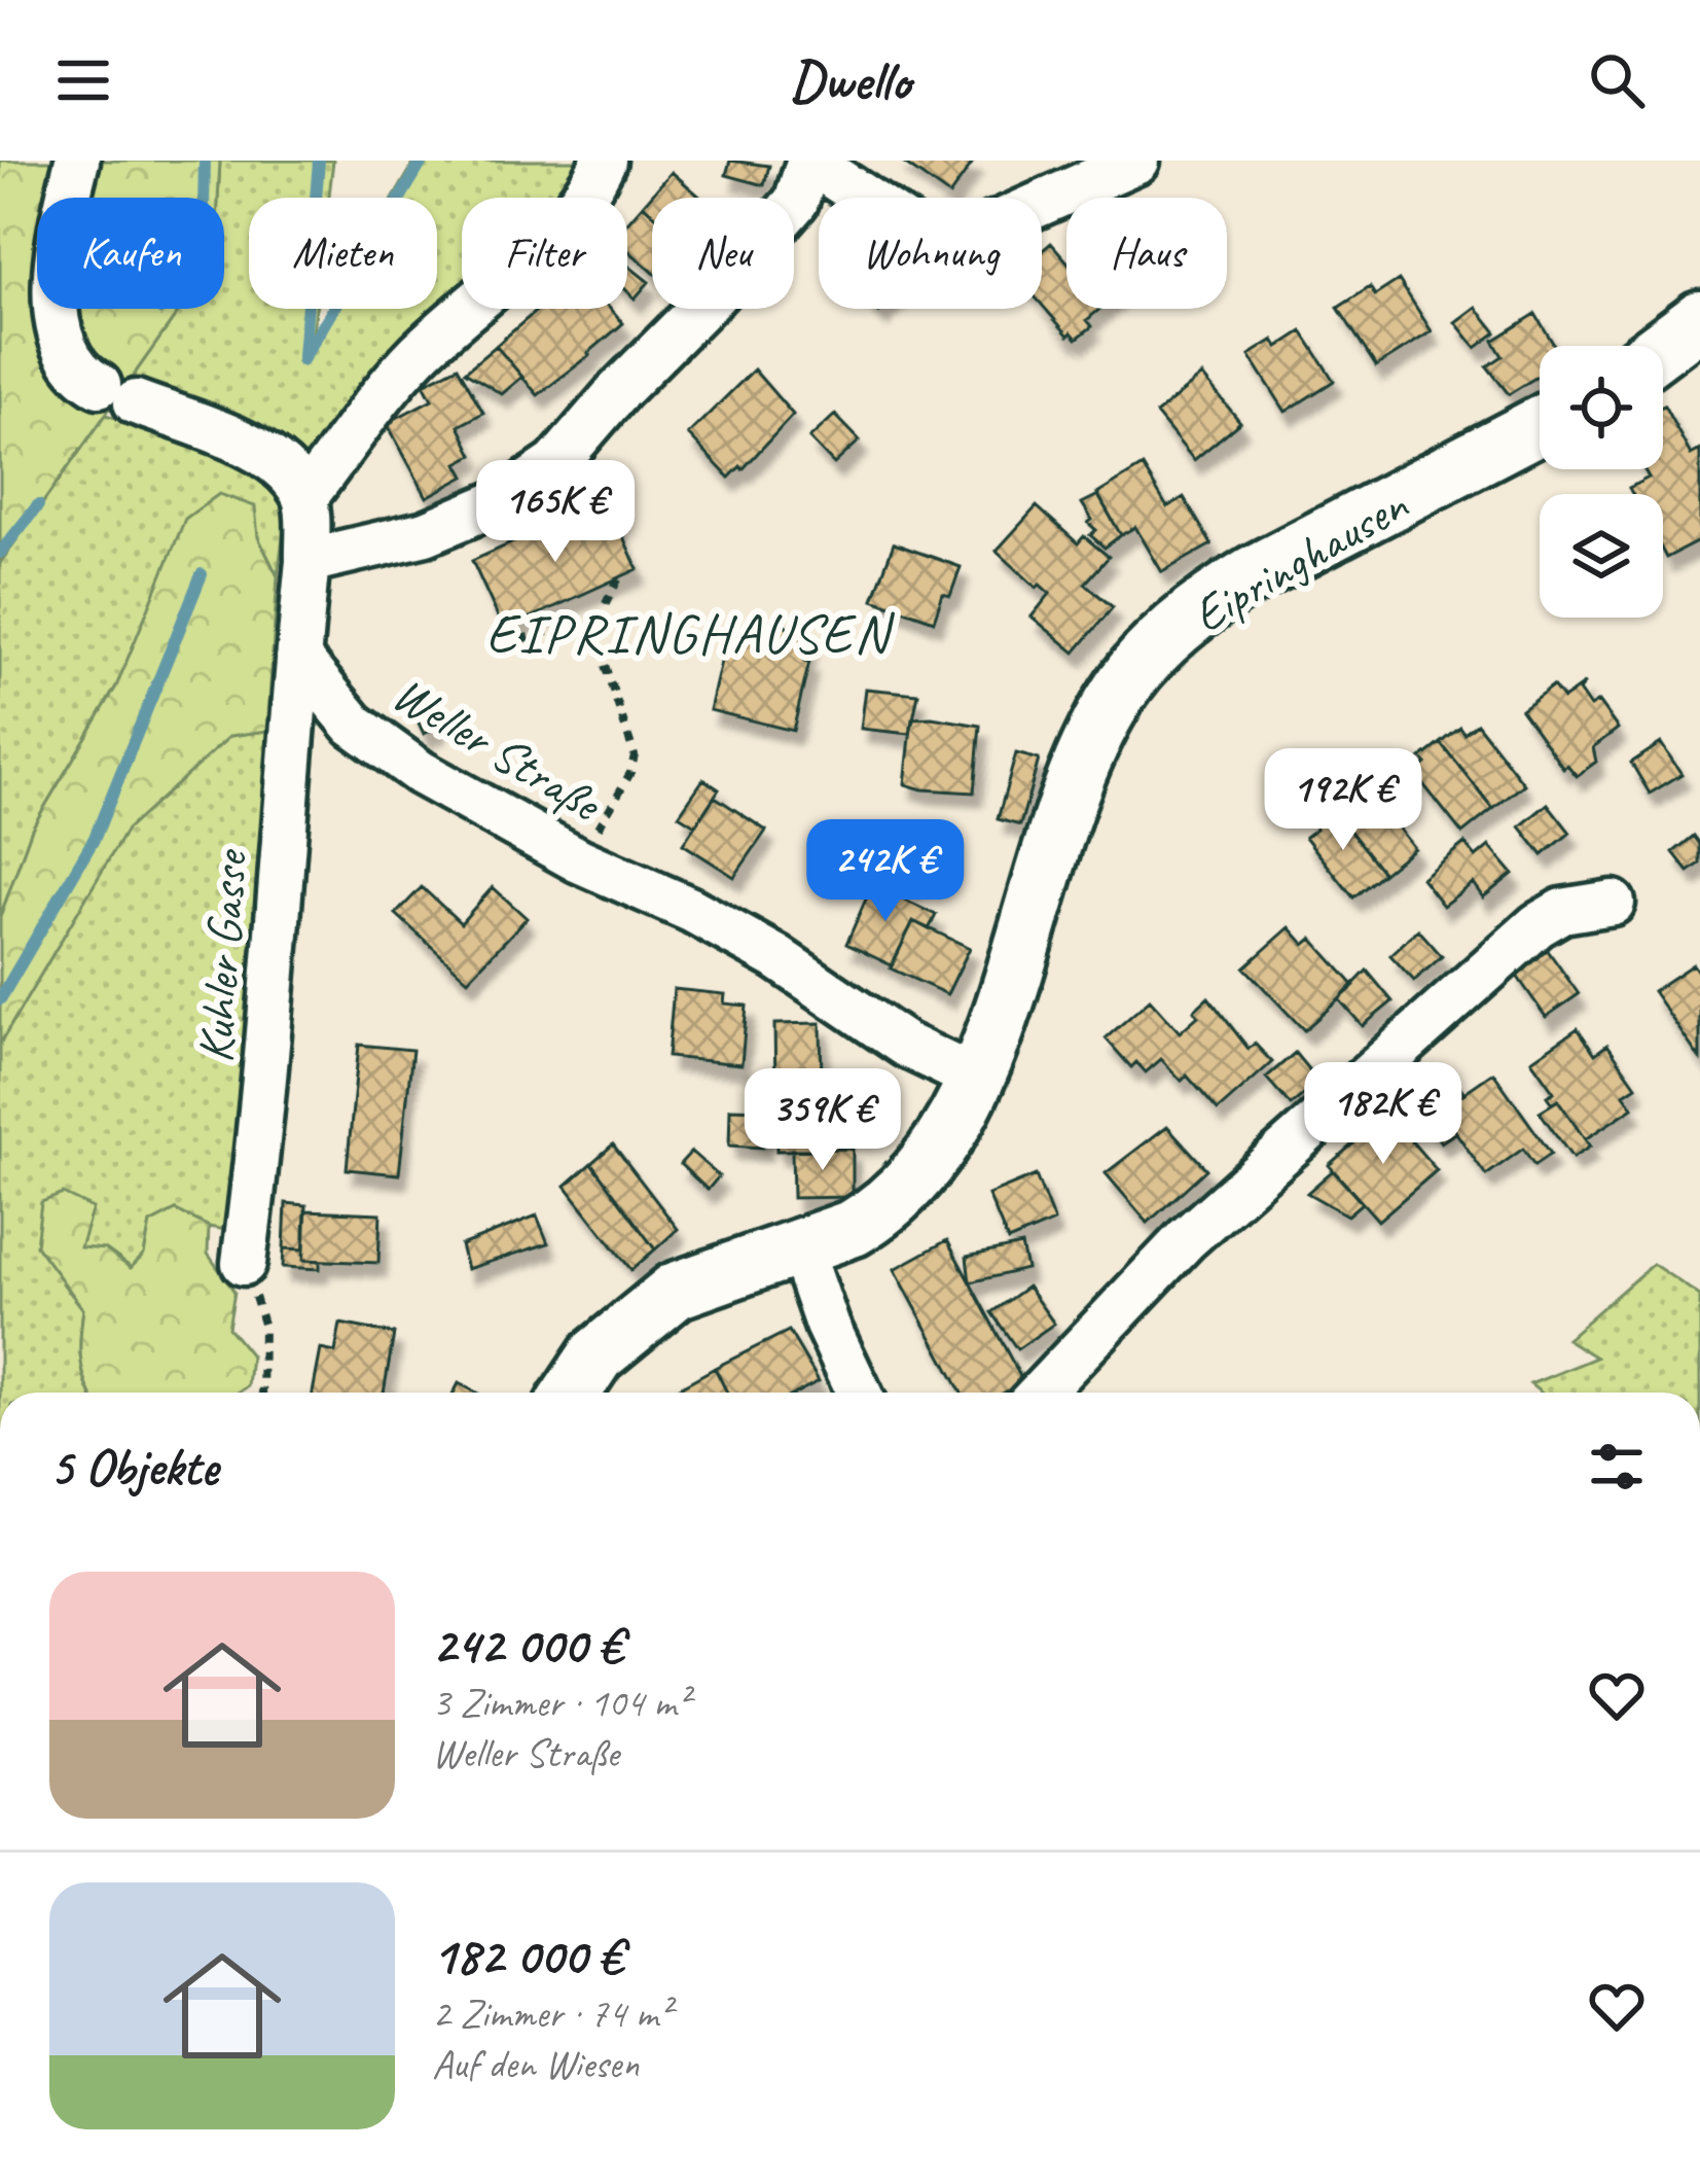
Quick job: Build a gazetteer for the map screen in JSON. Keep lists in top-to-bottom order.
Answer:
{
  "streets": {
    "main road": ["Eipringhausen"],
    "street": ["Weller Straße", "Kuhler Gasse"]
  },
  "crossings": [
    ["Eipringhausen", "Weller Straße"],
    ["Weller Straße", "Kuhler Gasse"]
  ],
  "districts": ["EIPRINGHAUSEN"],
  "page": {
    "header": "Dwello",
    "chip": [
      "Kaufen",
      "Mieten",
      "Filter",
      "Neu",
      "Wohnung",
      "Haus"
    ],
    "price": [
      "165K €",
      "192K €",
      "242K €",
      "182K €",
      "359K €"
    ],
    "heading": "5 Objekte",
    "list": [
      {
        "name": "242 000 €",
        "note": "3 Zimmer · 104 m² · Weller Straße"
      },
      {
        "name": "182 000 €",
        "note": "2 Zimmer · 74 m² · Auf den Wiesen"
      }
    ]
  }
}
